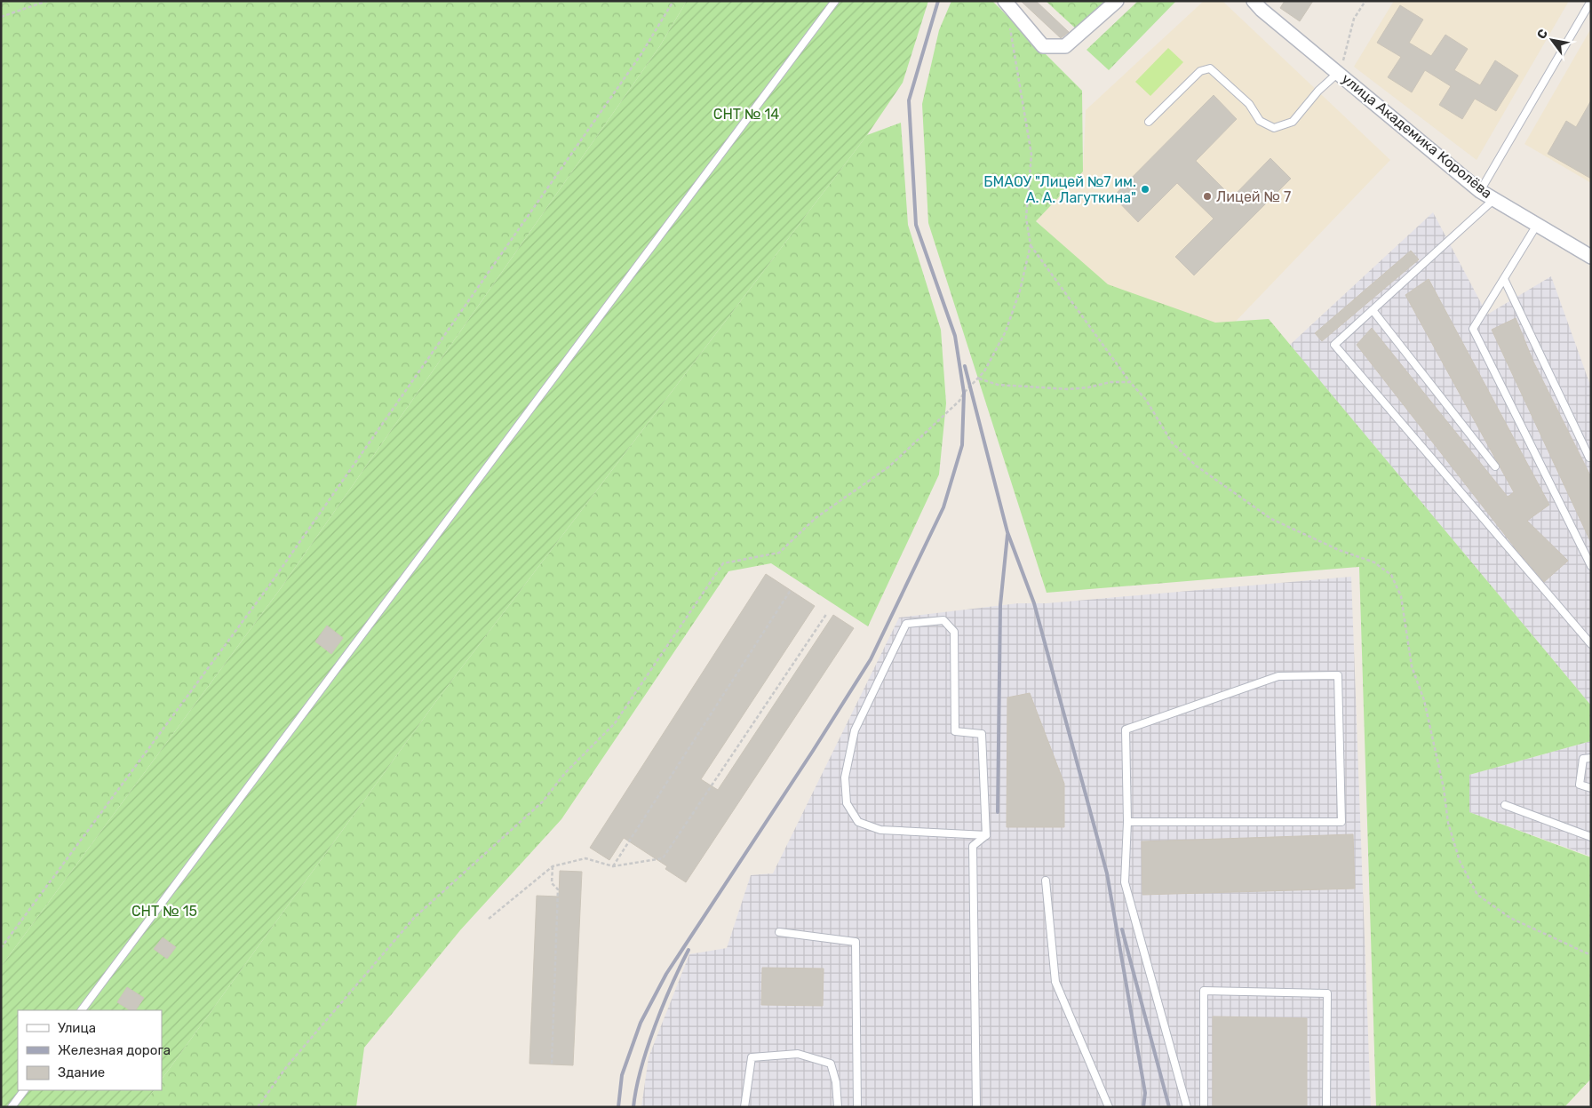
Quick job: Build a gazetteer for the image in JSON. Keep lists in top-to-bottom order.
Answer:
{
  "streets": {
    "street": ["улица Академика Королёва"]
  },
  "parks": ["СНТ № 14", "СНТ № 15"],
  "places": ["БМАОУ \"Лицей №7 им. А. А. Лагуткина\"", "Лицей № 7"],
  "legend": ["Улица", "Железная дорога", "Здание"],
  "north": "top left"
}
